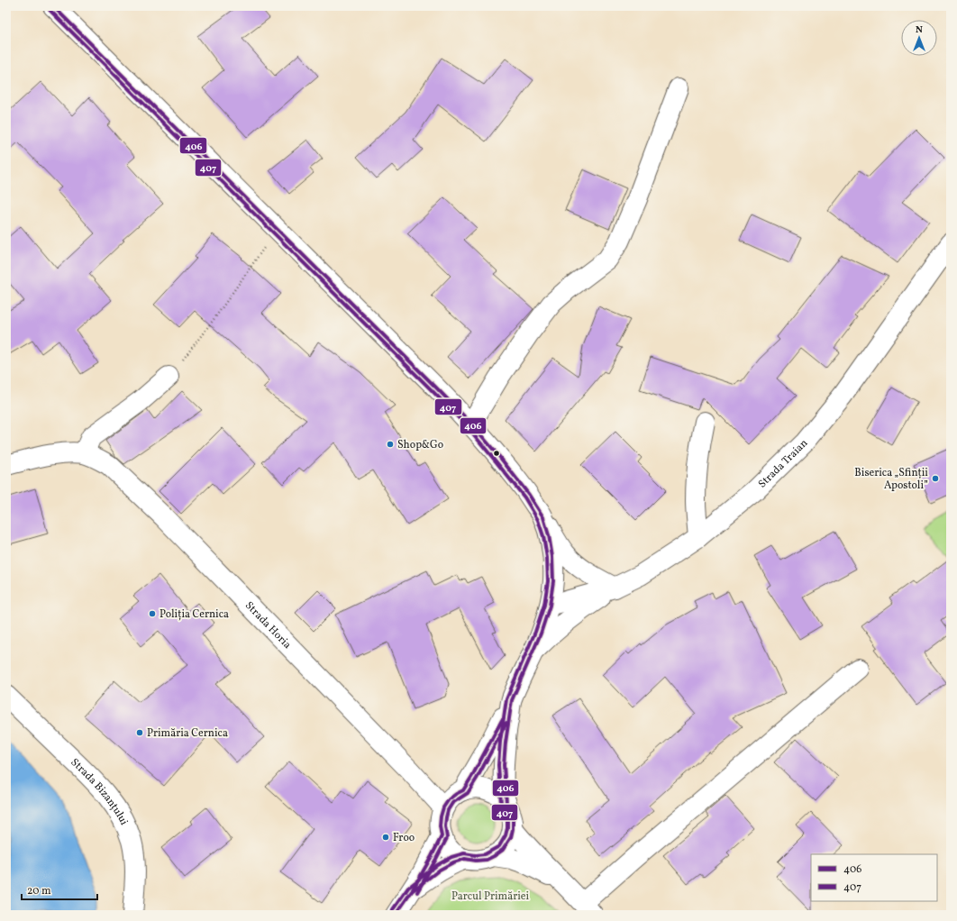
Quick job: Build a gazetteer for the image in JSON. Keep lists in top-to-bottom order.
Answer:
{
  "streets": {
    "street": ["Strada Traian", "Strada Horia", "Strada Bizanțului"]
  },
  "parks": ["Parcul Primăriei"],
  "places": [
    "Shop&Go",
    "Biserica „Sfinții Apostoli”",
    "Poliția Cernica",
    "Primăria Cernica",
    "Froo"
  ],
  "lines": ["transit line 406", "transit line 407"],
  "legend": ["406", "407"],
  "scale_bar": "20 m",
  "north": "top"
}
